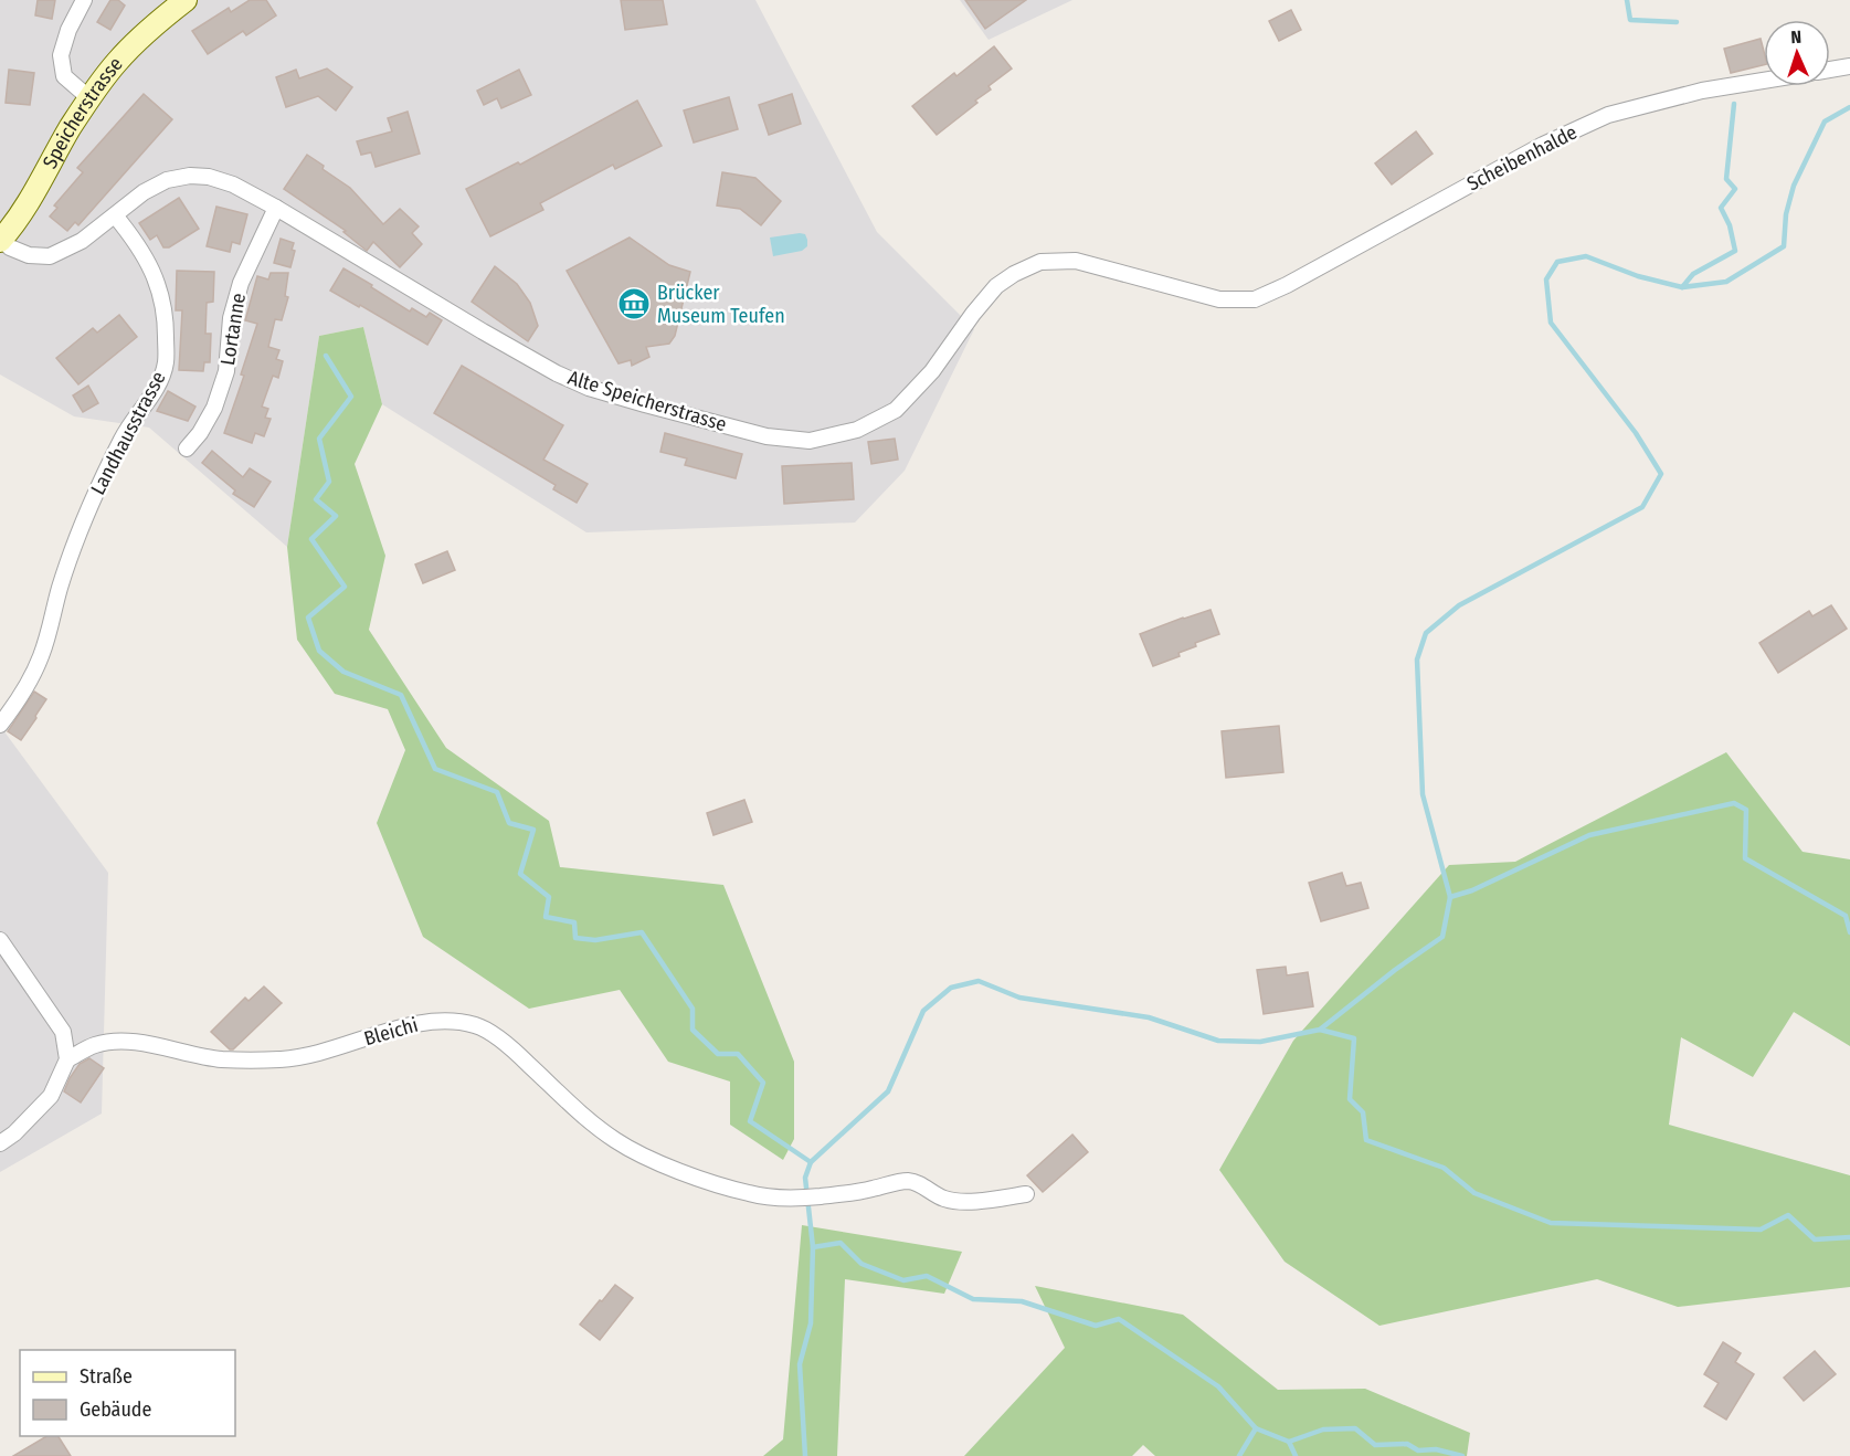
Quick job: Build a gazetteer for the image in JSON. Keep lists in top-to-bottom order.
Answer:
{
  "streets": {
    "main road": ["Speicherstrasse"],
    "street": [
      "Scheibenhalde",
      "Lortanne",
      "Alte Speicherstrasse",
      "Landhausstrasse",
      "Bleichi"
    ]
  },
  "crossings": [
    ["Speicherstrasse", "Alte Speicherstrasse"],
    ["Scheibenhalde", "Alte Speicherstrasse"],
    ["Lortanne", "Alte Speicherstrasse"],
    ["Alte Speicherstrasse", "Landhausstrasse"]
  ],
  "places": {
    "museum": ["Brücker Museum Teufen"]
  },
  "legend": ["Straße", "Gebäude"],
  "north": "top"
}
